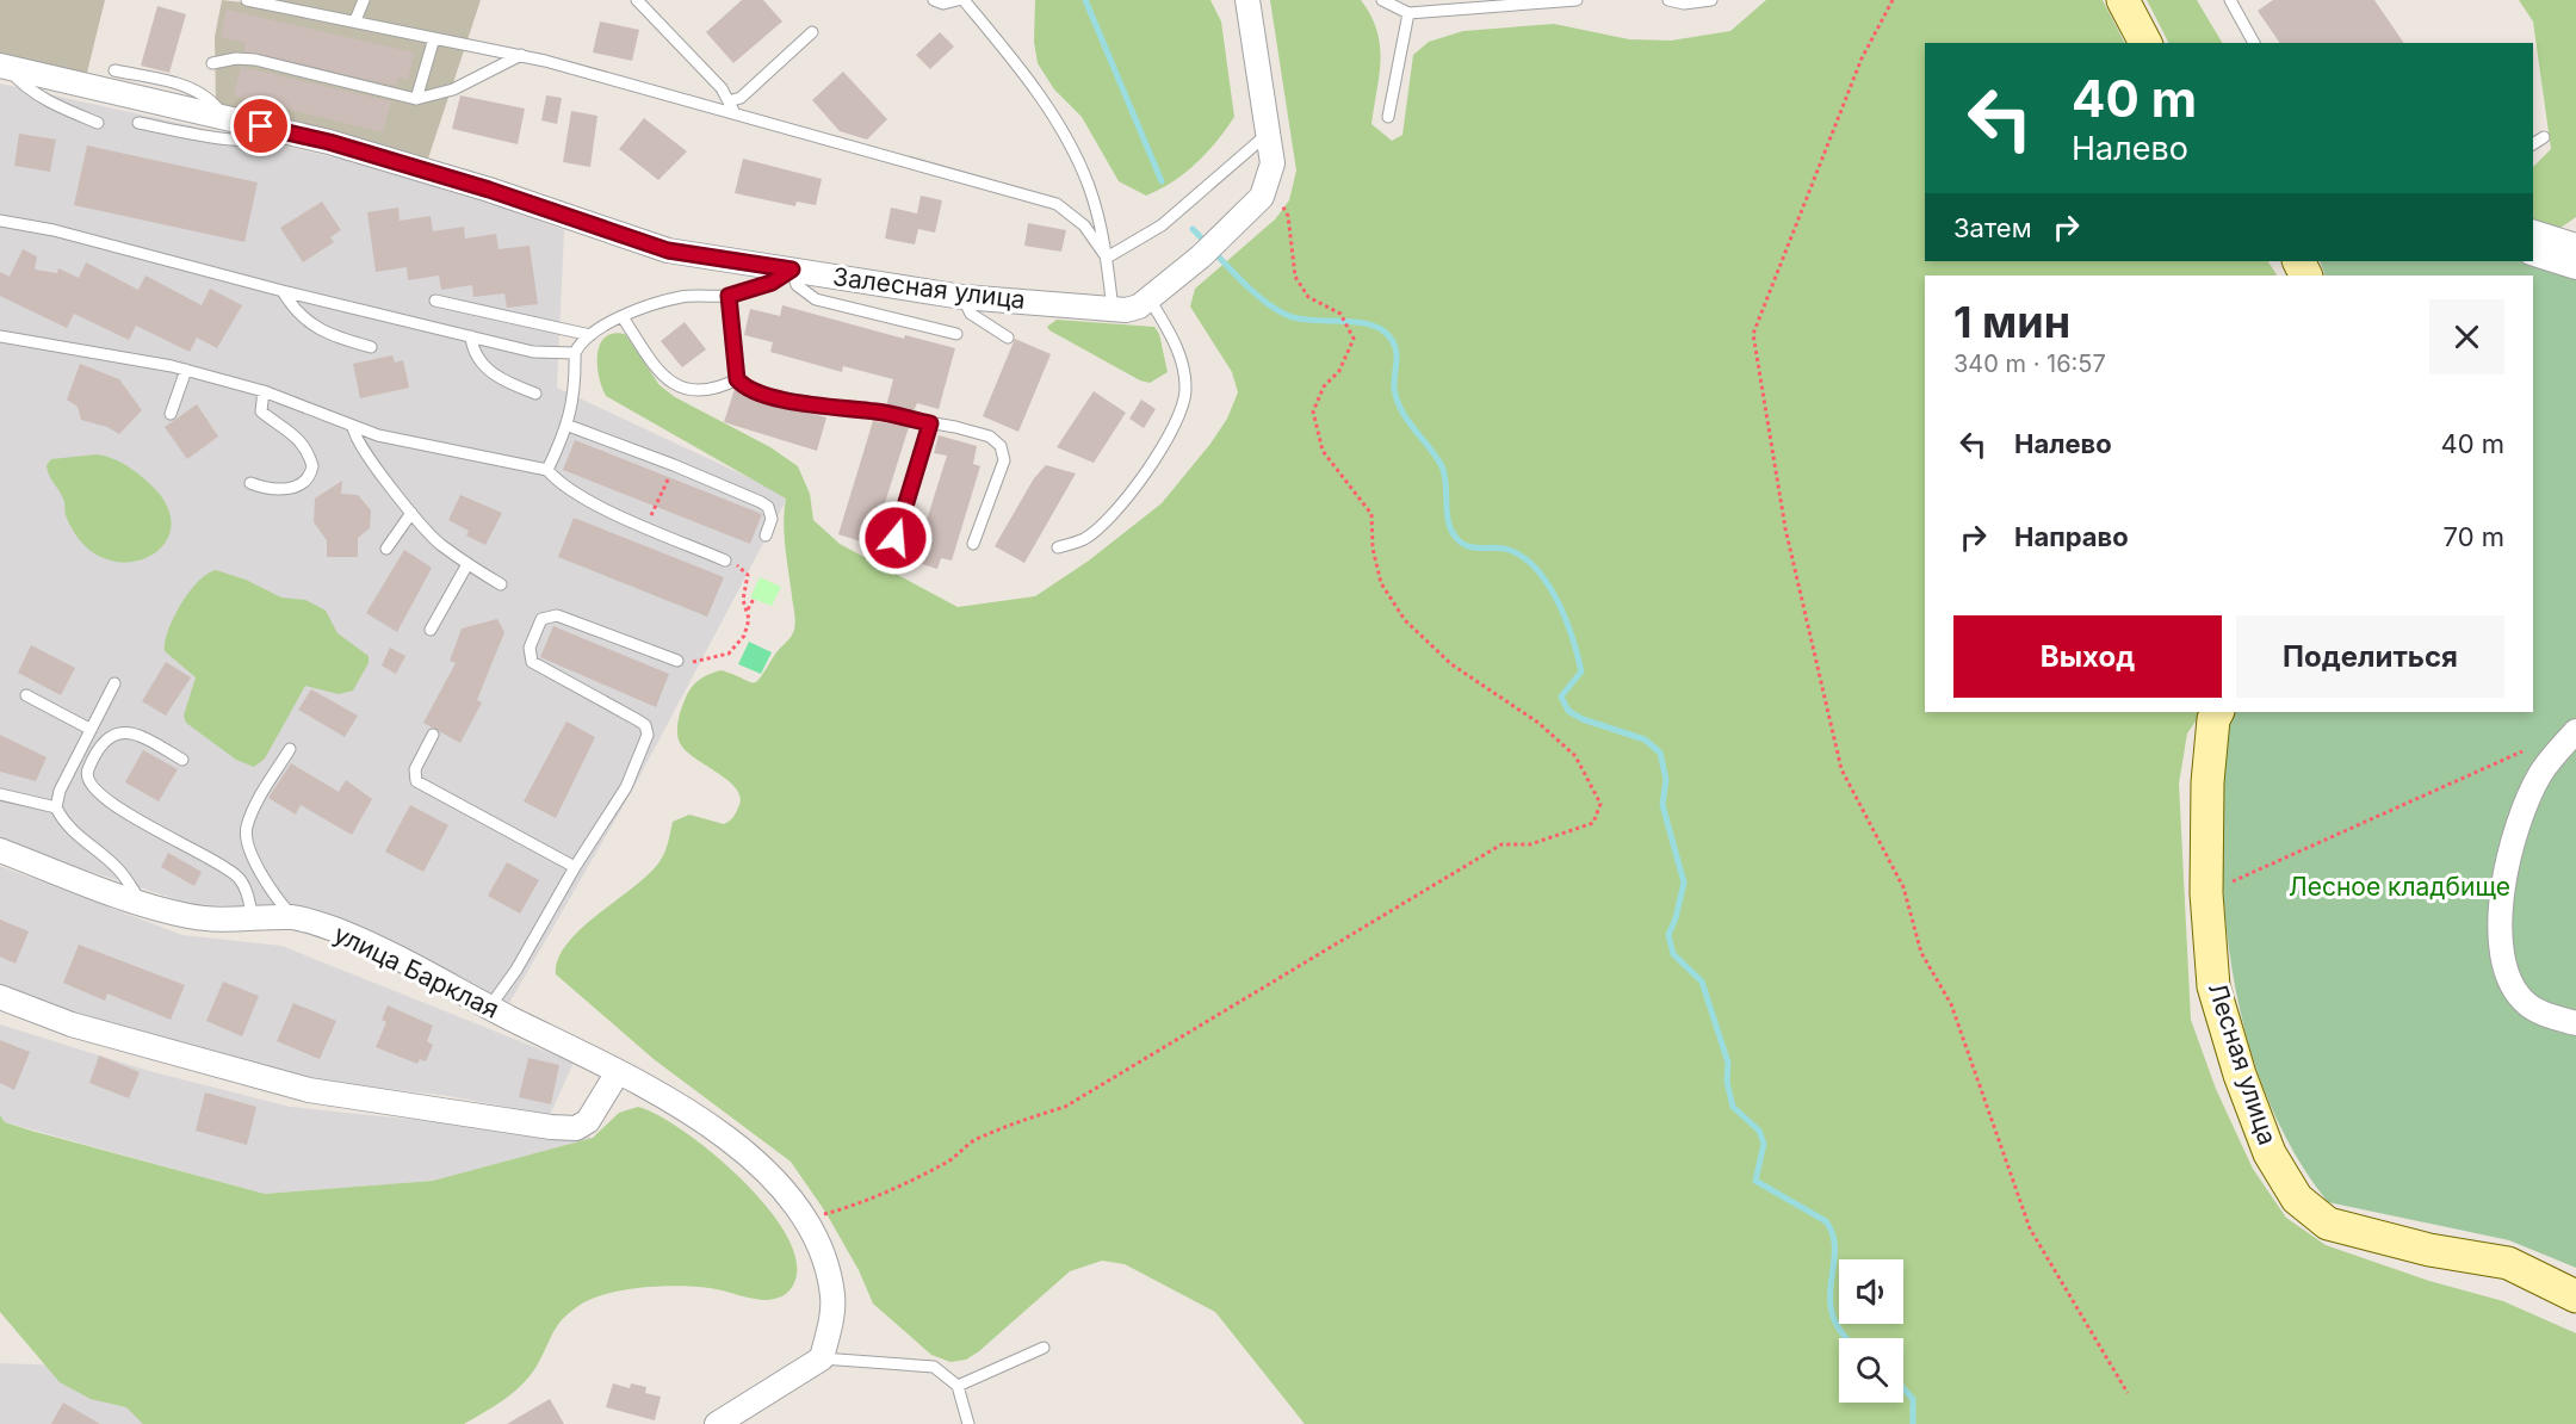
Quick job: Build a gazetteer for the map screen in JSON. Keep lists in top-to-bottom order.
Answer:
{
  "streets": {
    "main road": ["Лесная улица"],
    "street": ["Залесная улица", "улица Барклая"]
  },
  "parks": ["Лесное кладбище"],
  "page": {
    "turn": ["40 m", "Налево"],
    "then": "Затем",
    "heading": ["1 мин", "340 m · 16:57"],
    "list": [
      {
        "name": "Налево",
        "value": "40 m"
      },
      {
        "name": "Направо",
        "value": "70 m"
      }
    ],
    "buttons": ["Выход", "Поделиться"]
  }
}
